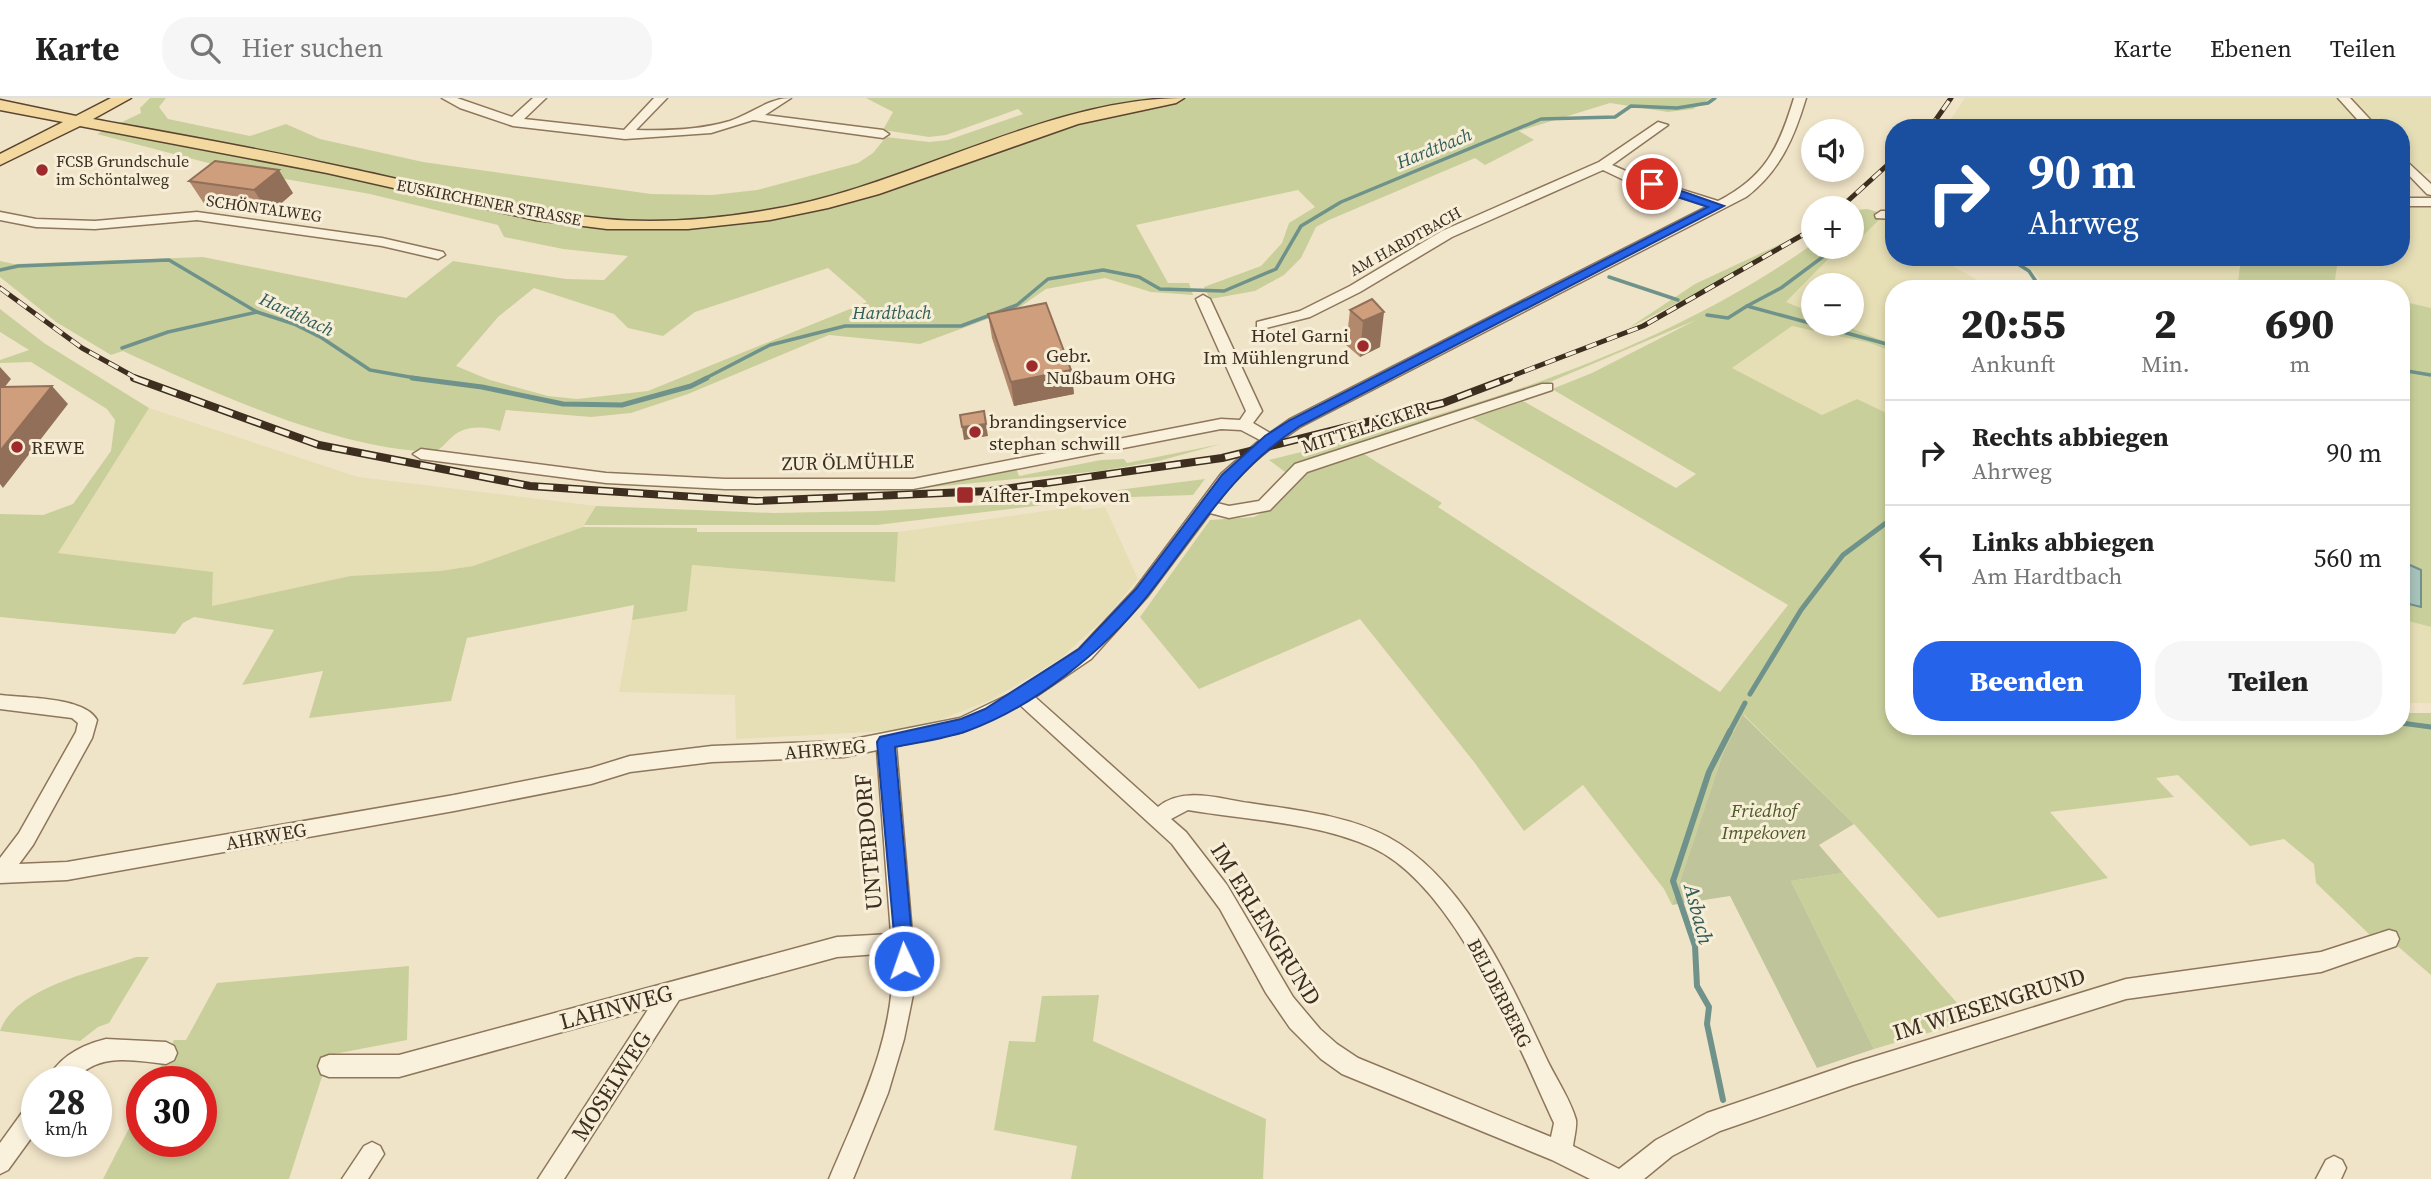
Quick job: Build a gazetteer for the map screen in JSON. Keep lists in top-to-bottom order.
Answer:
{
  "streets": {
    "main road": ["EUSKIRCHENER STRASSE"],
    "street": [
      "SCHÖNTALWEG",
      "AM HARDTBACH",
      "MITTELACKER",
      "ZUR ÖLMÜHLE",
      "AHRWEG",
      "UNTERDORF",
      "IM ERLENGRUND",
      "BELDERBERG",
      "IM WIESENGRUND",
      "LAHNWEG",
      "MOSELWEG"
    ]
  },
  "crossings": [
    ["MITTELACKER", "AHRWEG"],
    ["AHRWEG", "UNTERDORF"],
    ["AHRWEG", "IM ERLENGRUND"],
    ["UNTERDORF", "LAHNWEG"],
    ["IM ERLENGRUND", "BELDERBERG"],
    ["LAHNWEG", "MOSELWEG"]
  ],
  "water": ["Hardtbach", "Asbach"],
  "parks": ["Friedhof Impekoven"],
  "places": {
    "other": [
      "FCSB Grundschule im Schöntalweg",
      "Hotel Garni Im Mühlengrund",
      "Gebr. Nußbaum OHG",
      "brandingservice stephan schwill",
      "REWE"
    ],
    "transit": ["Alfter-Impekoven"]
  },
  "page": {
    "header": "Karte",
    "search": "Hier suchen",
    "nav": ["Karte", "Ebenen", "Teilen"],
    "map_buttons": ["+", "−"],
    "turn": ["90 m", "Ahrweg"],
    "eta": [
      "20:55",
      "Ankunft",
      "2",
      "Min.",
      "690",
      "m"
    ],
    "list": [
      {
        "name": "Rechts abbiegen",
        "note": "Ahrweg",
        "value": "90 m"
      },
      {
        "name": "Links abbiegen",
        "note": "Am Hardtbach",
        "value": "560 m"
      }
    ],
    "buttons": ["Beenden", "Teilen"],
    "speed": "28 km/h",
    "limit": "30"
  }
}
